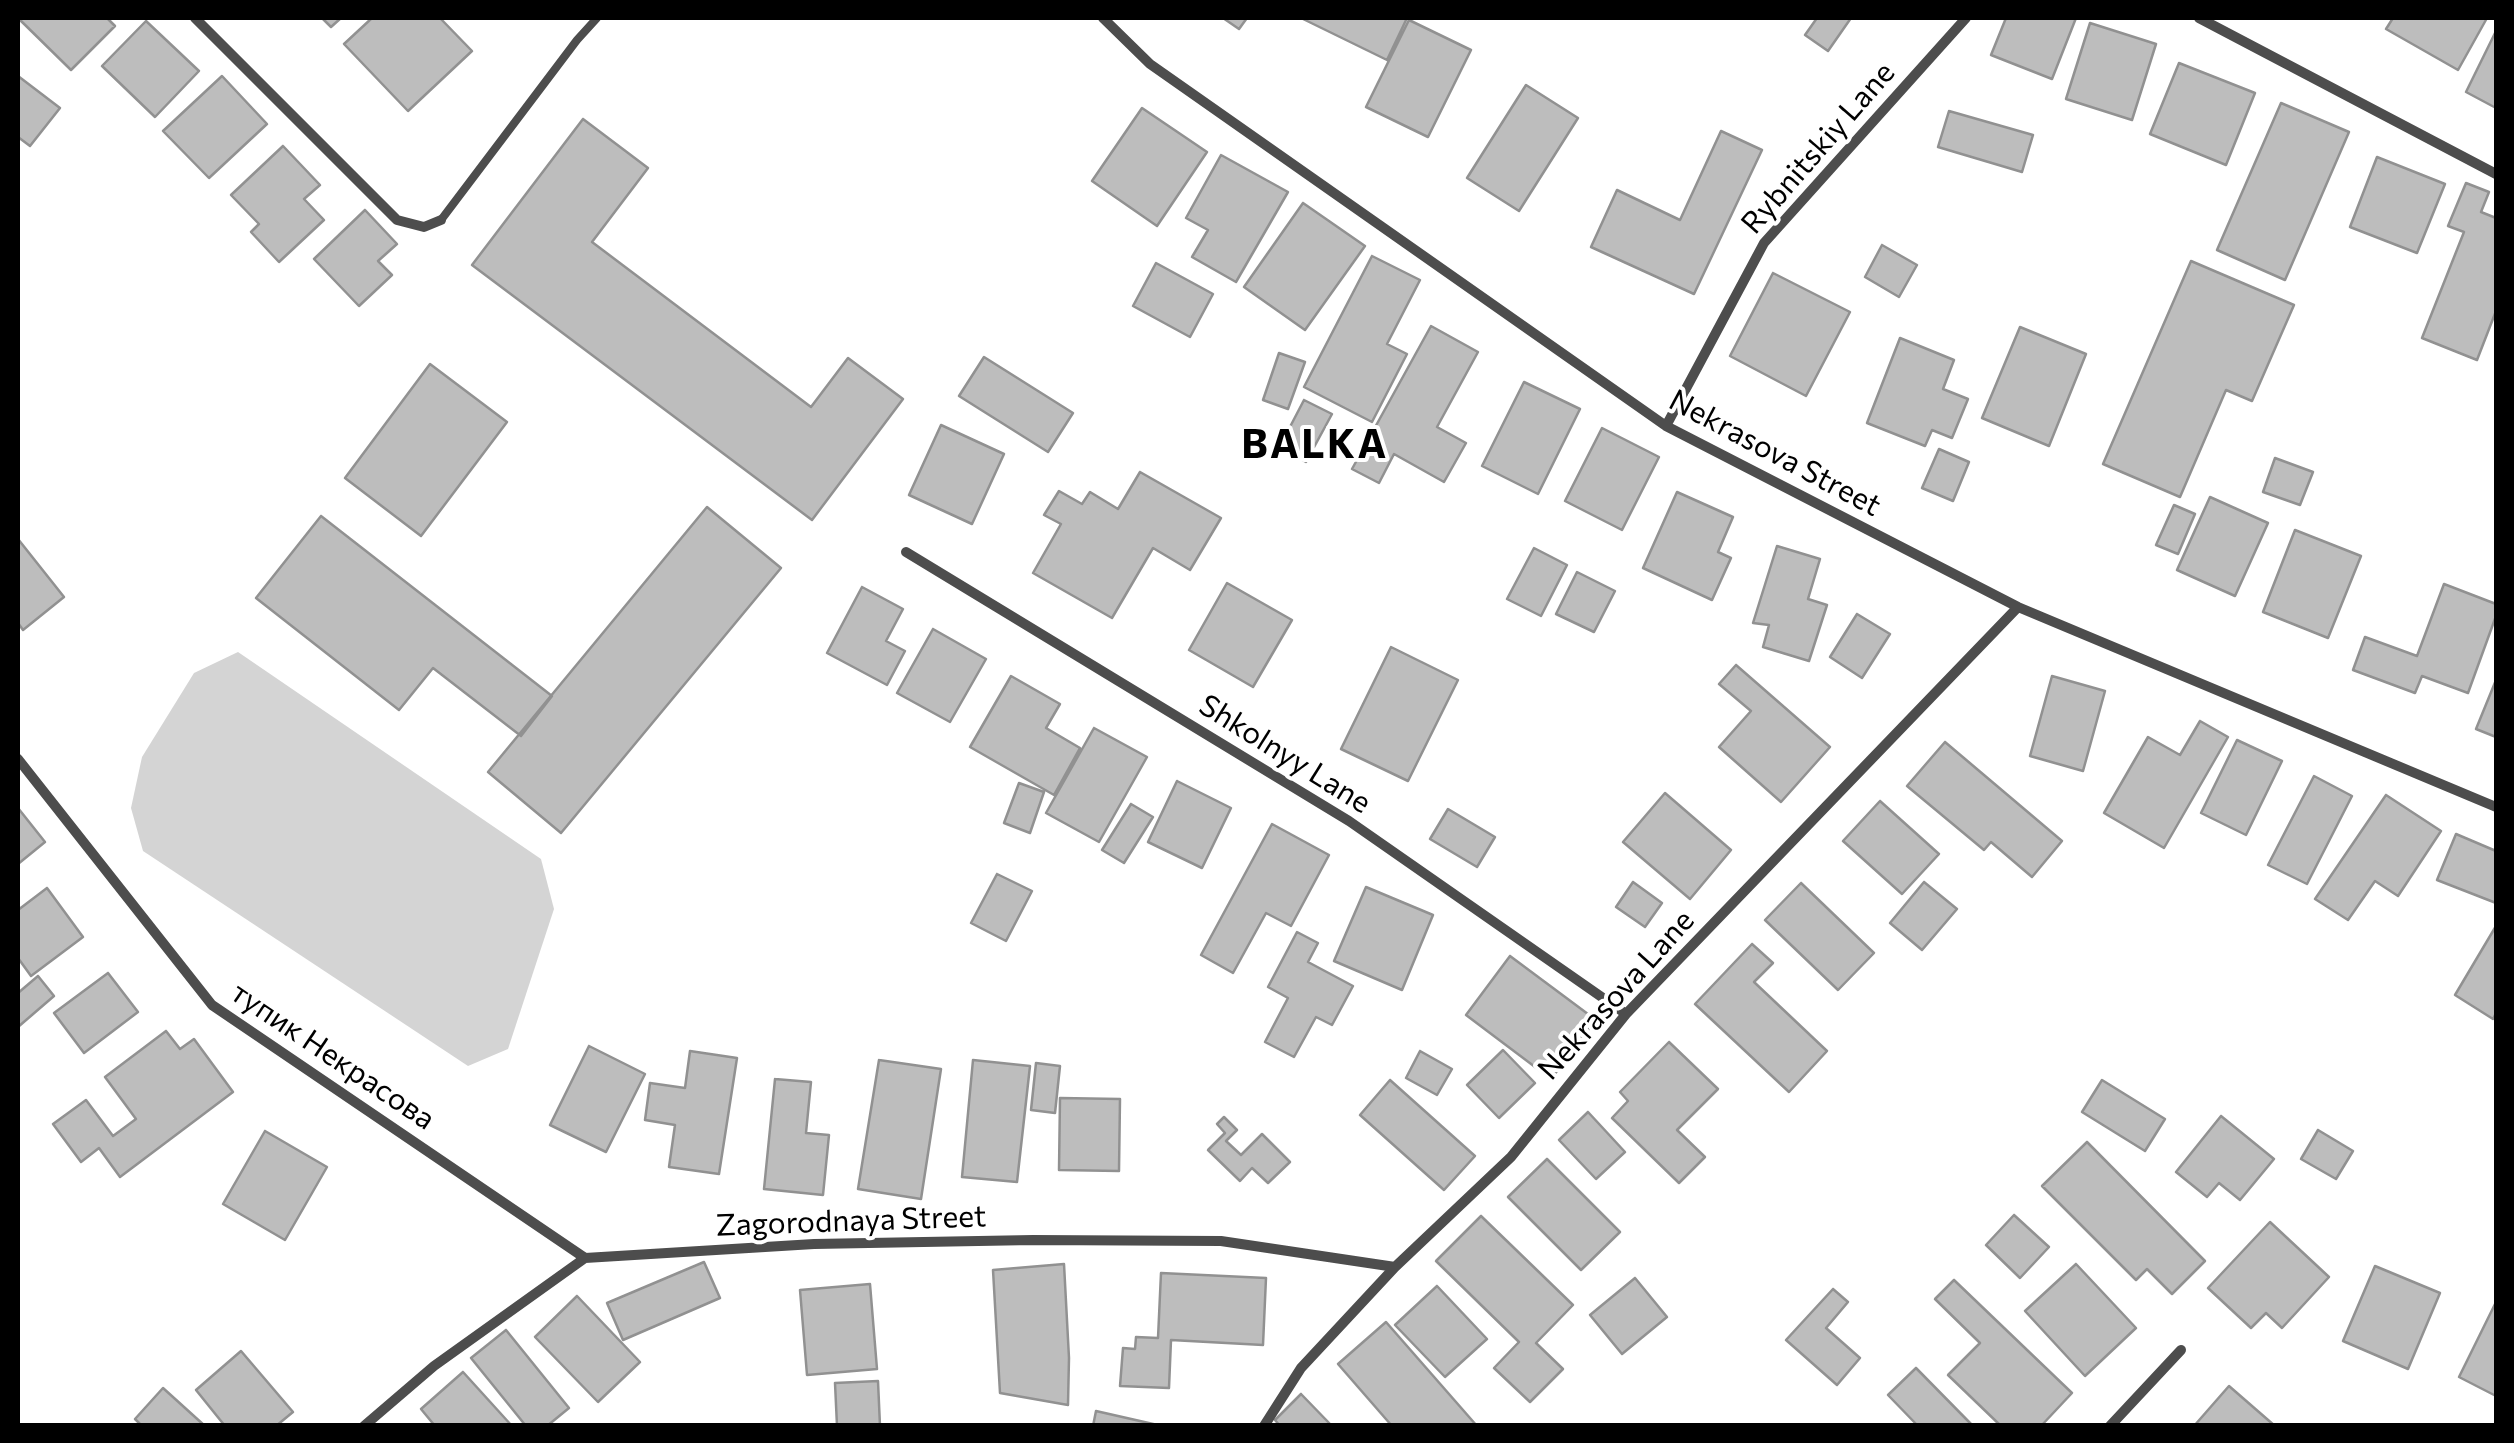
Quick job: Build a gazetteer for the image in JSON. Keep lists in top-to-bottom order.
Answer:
{
  "streets": {
    "street": [
      "Rybnitskiy Lane",
      "Nekrasova Street",
      "Shkolnyy Lane",
      "Nekrasova Lane",
      "тупик Некрасова",
      "Zagorodnaya Street"
    ]
  },
  "crossings": [
    ["Rybnitskiy Lane", "Nekrasova Street"],
    ["Nekrasova Street", "Nekrasova Lane"],
    ["Shkolnyy Lane", "Nekrasova Lane"],
    ["Nekrasova Lane", "Zagorodnaya Street"],
    ["тупик Некрасова", "Zagorodnaya Street"]
  ],
  "districts": ["BALKA"]
}
